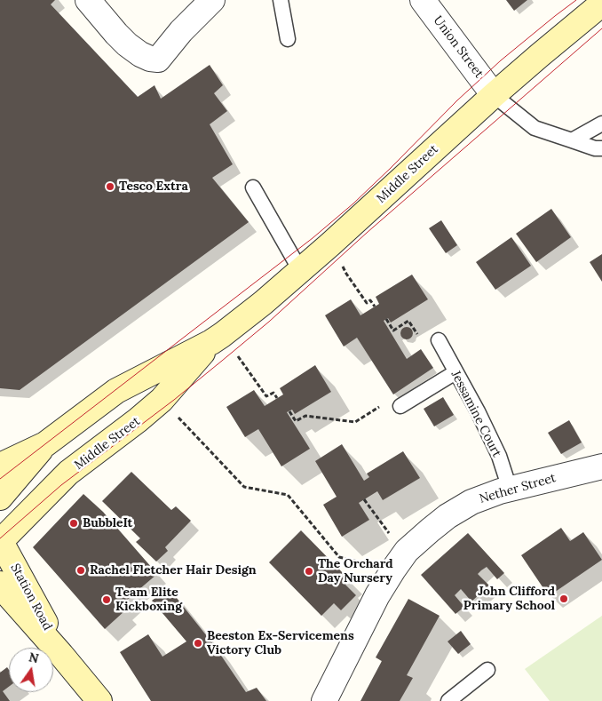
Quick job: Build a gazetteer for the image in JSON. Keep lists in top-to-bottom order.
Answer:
{
  "streets": {
    "main road": ["Middle Street", "Station Road"],
    "street": ["Union Street", "Nether Street"],
    "lane": ["Jessamine Court"]
  },
  "crossings": [
    ["Union Street", "Middle Street"],
    ["Middle Street", "Station Road"],
    ["Jessamine Court", "Nether Street"]
  ],
  "places": [
    "Tesco Extra",
    "BubbleIt",
    "Rachel Fletcher Hair Design",
    "The Orchard Day Nursery",
    "John Clifford Primary School",
    "Team Elite Kickboxing",
    "Beeston Ex-Servicemens Victory Club"
  ],
  "north": "top"
}
